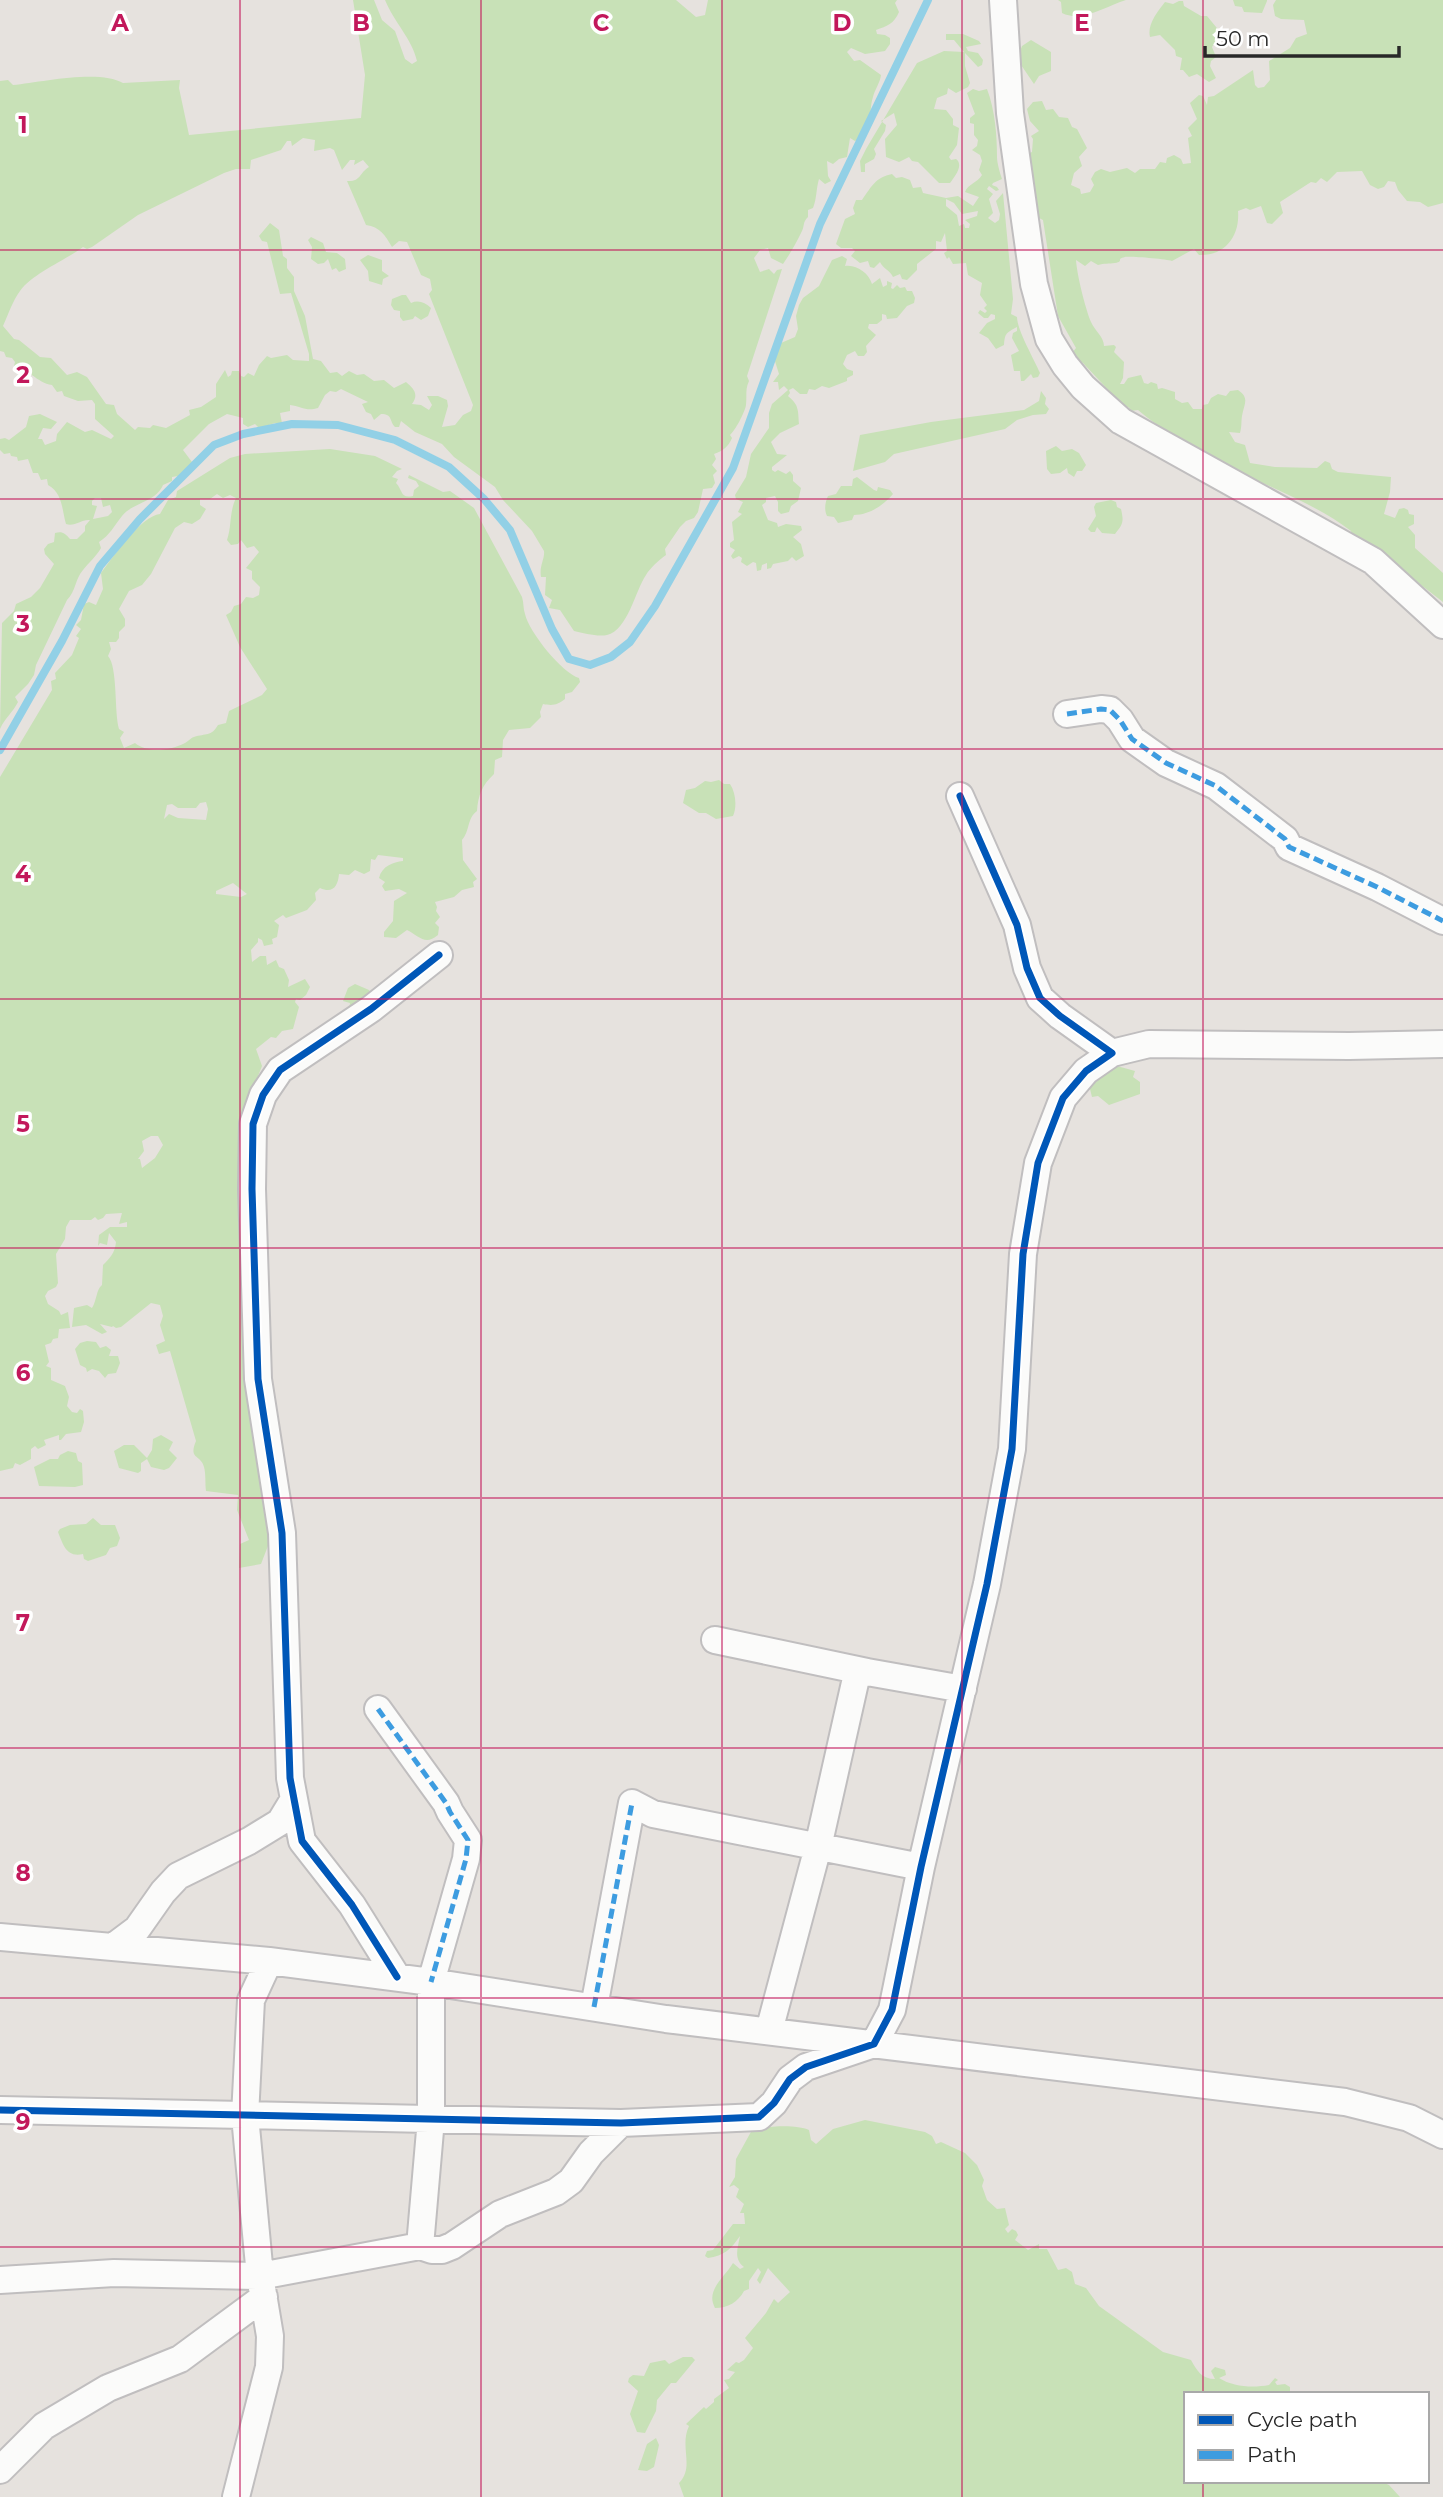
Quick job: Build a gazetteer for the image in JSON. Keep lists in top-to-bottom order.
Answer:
{
  "legend": ["Cycle path", "Path"],
  "scale_bar": "50 m",
  "grid": {
    "columns": [
      "A",
      "B",
      "C",
      "D",
      "E"
    ],
    "rows": [
      "1",
      "2",
      "3",
      "4",
      "5",
      "6",
      "7",
      "8",
      "9"
    ]
  }
}
